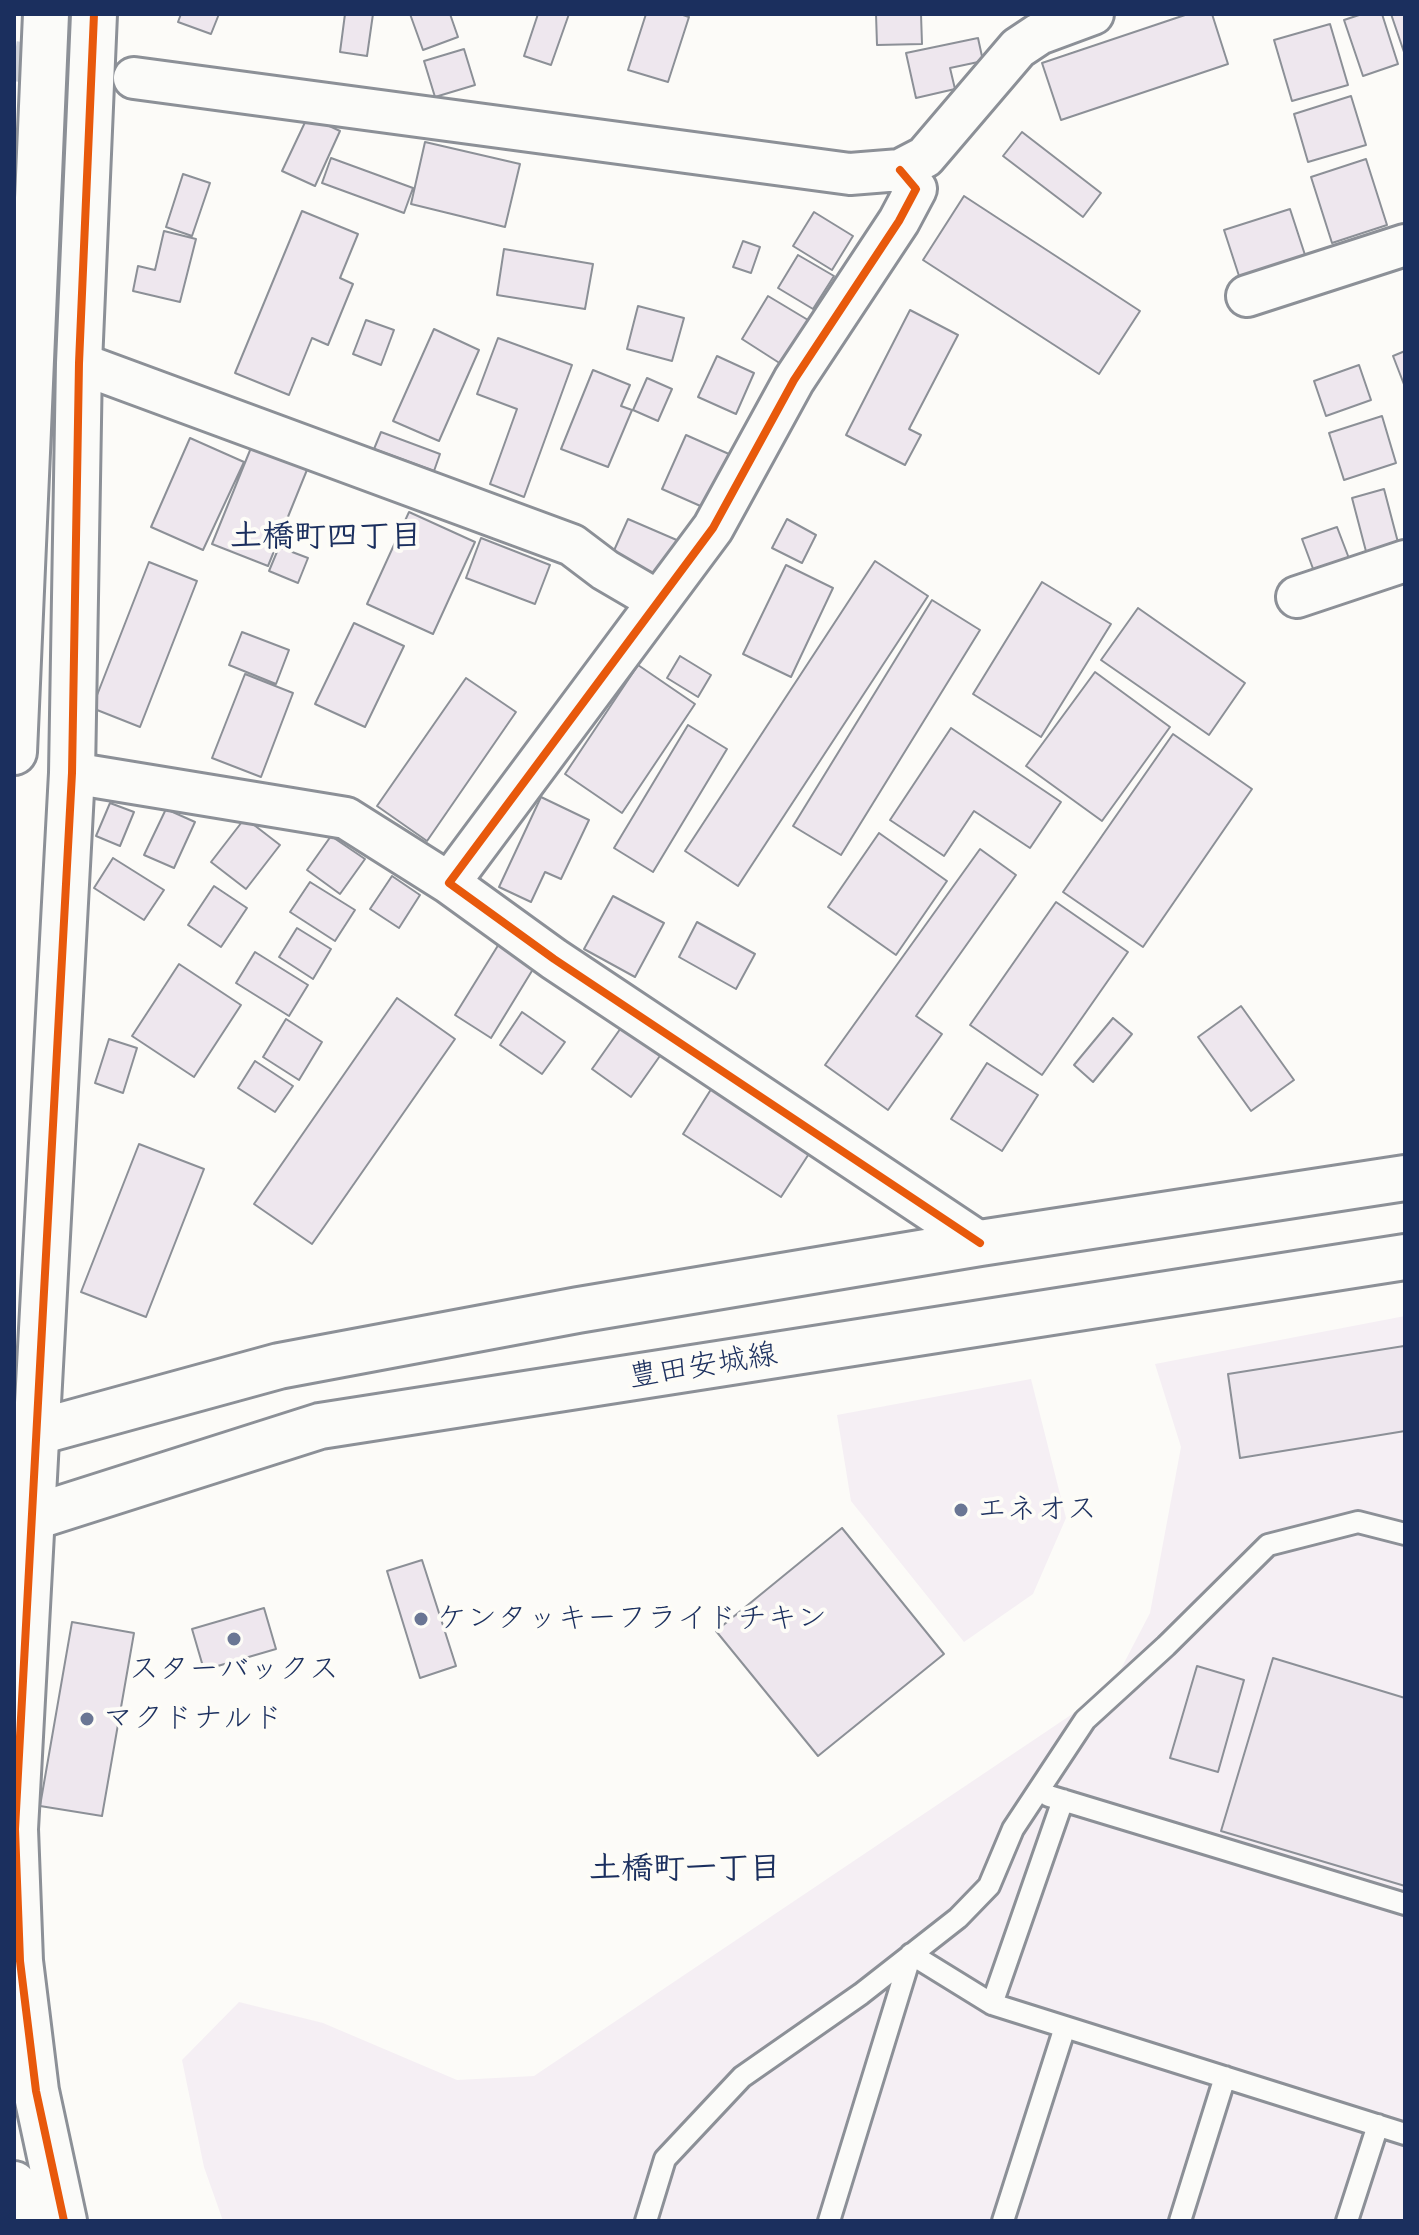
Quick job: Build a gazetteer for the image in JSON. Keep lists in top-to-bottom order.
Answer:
{
  "streets": {
    "street": ["豊田安城線"]
  },
  "districts": ["土橋町四丁目", "土橋町一丁目"],
  "places": [
    "エネオス",
    "ケンタッキーフライドチキン",
    "スターバックス",
    "マクドナルド"
  ]
}
